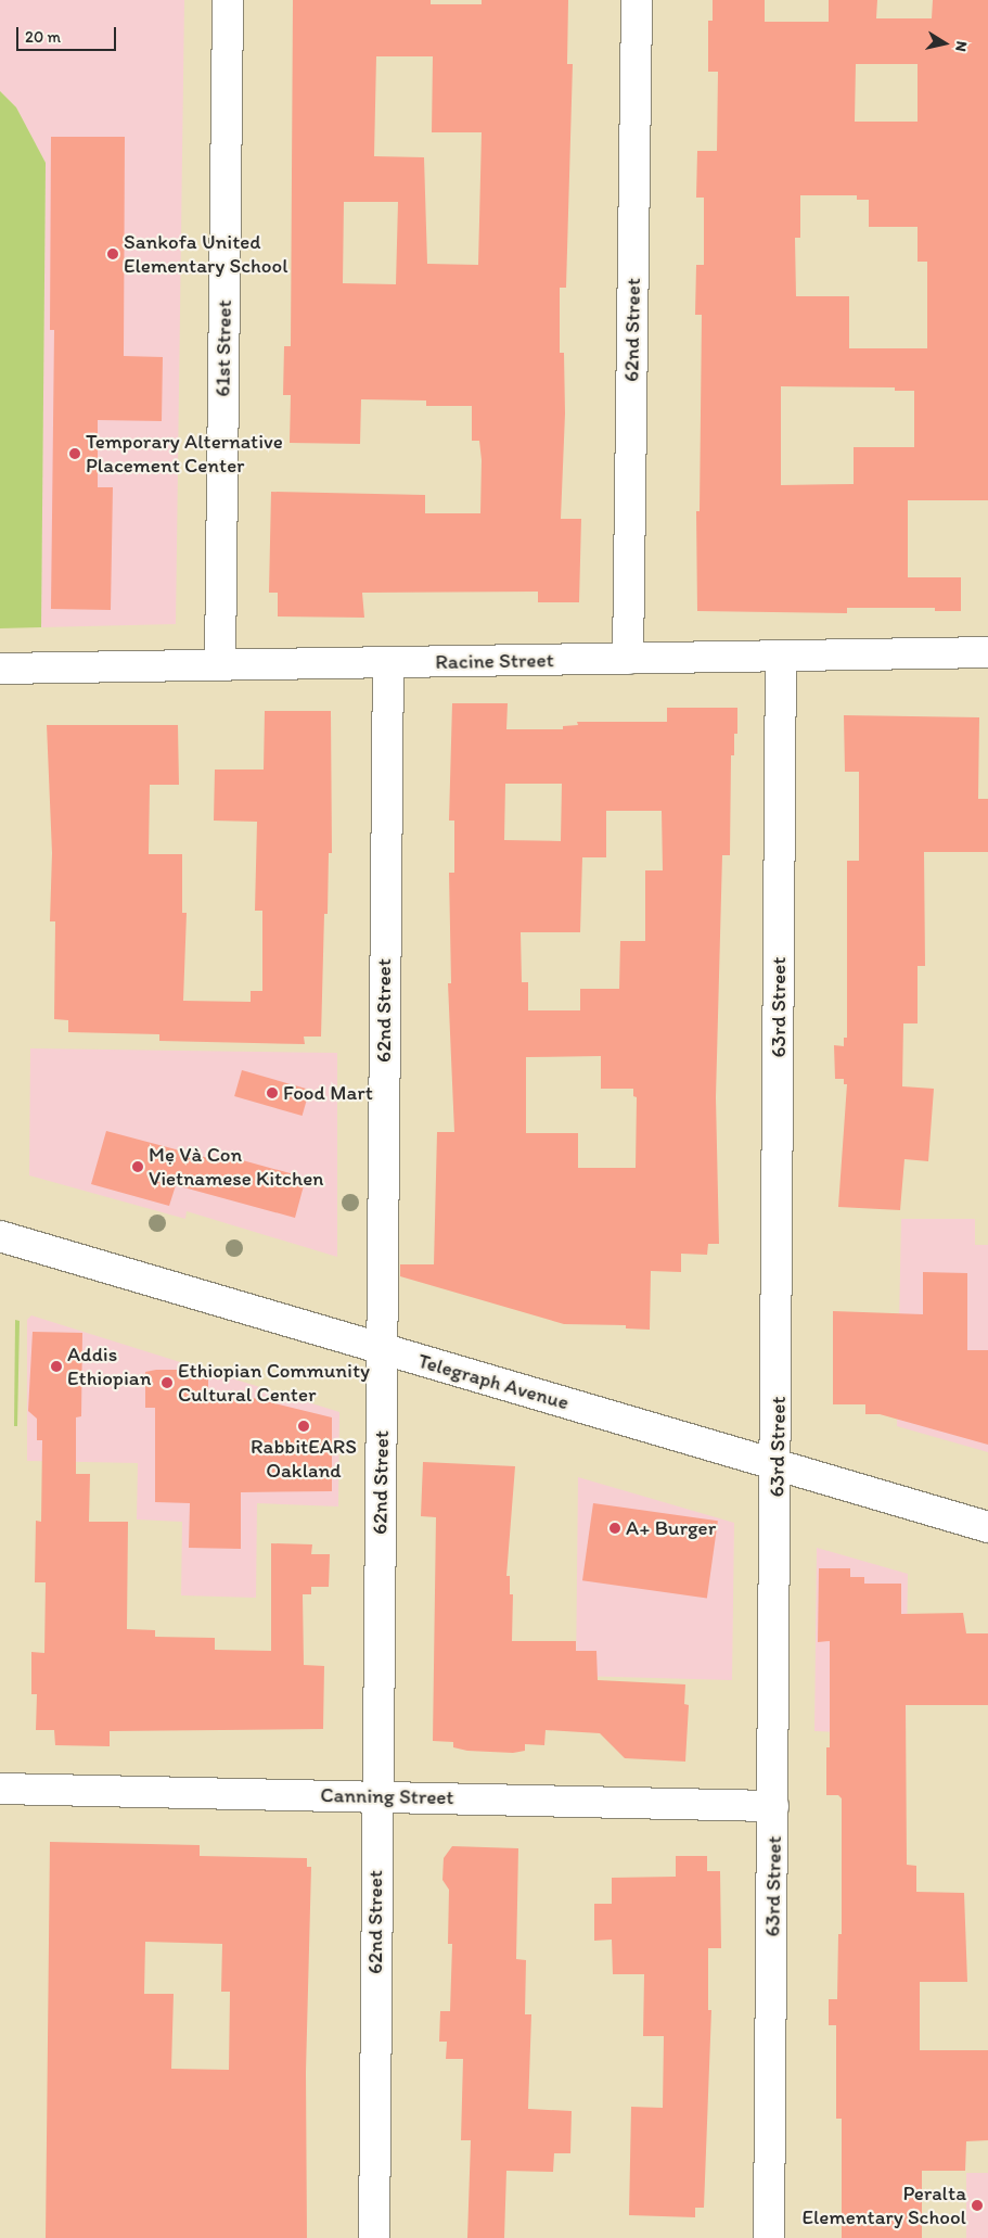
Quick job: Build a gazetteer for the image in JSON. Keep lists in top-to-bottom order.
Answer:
{
  "streets": {
    "street": [
      "62nd Street",
      "61st Street",
      "Racine Street",
      "63rd Street",
      "Telegraph Avenue",
      "Canning Street"
    ]
  },
  "crossings": [
    ["62nd Street", "Racine Street"],
    ["62nd Street", "Telegraph Avenue"],
    ["62nd Street", "Canning Street"],
    ["61st Street", "Racine Street"],
    ["Racine Street", "63rd Street"],
    ["63rd Street", "Telegraph Avenue"],
    ["63rd Street", "Canning Street"]
  ],
  "places": [
    "Sankofa United Elementary School",
    "Temporary Alternative Placement Center",
    "Food Mart",
    "Mẹ Và Con Vietnamese Kitchen",
    "Addis Ethiopian",
    "Ethiopian Community Cultural Center",
    "RabbitEARS Oakland",
    "A+ Burger",
    "Peralta Elementary School"
  ],
  "scale_bar": "20 m",
  "north": "right"
}
